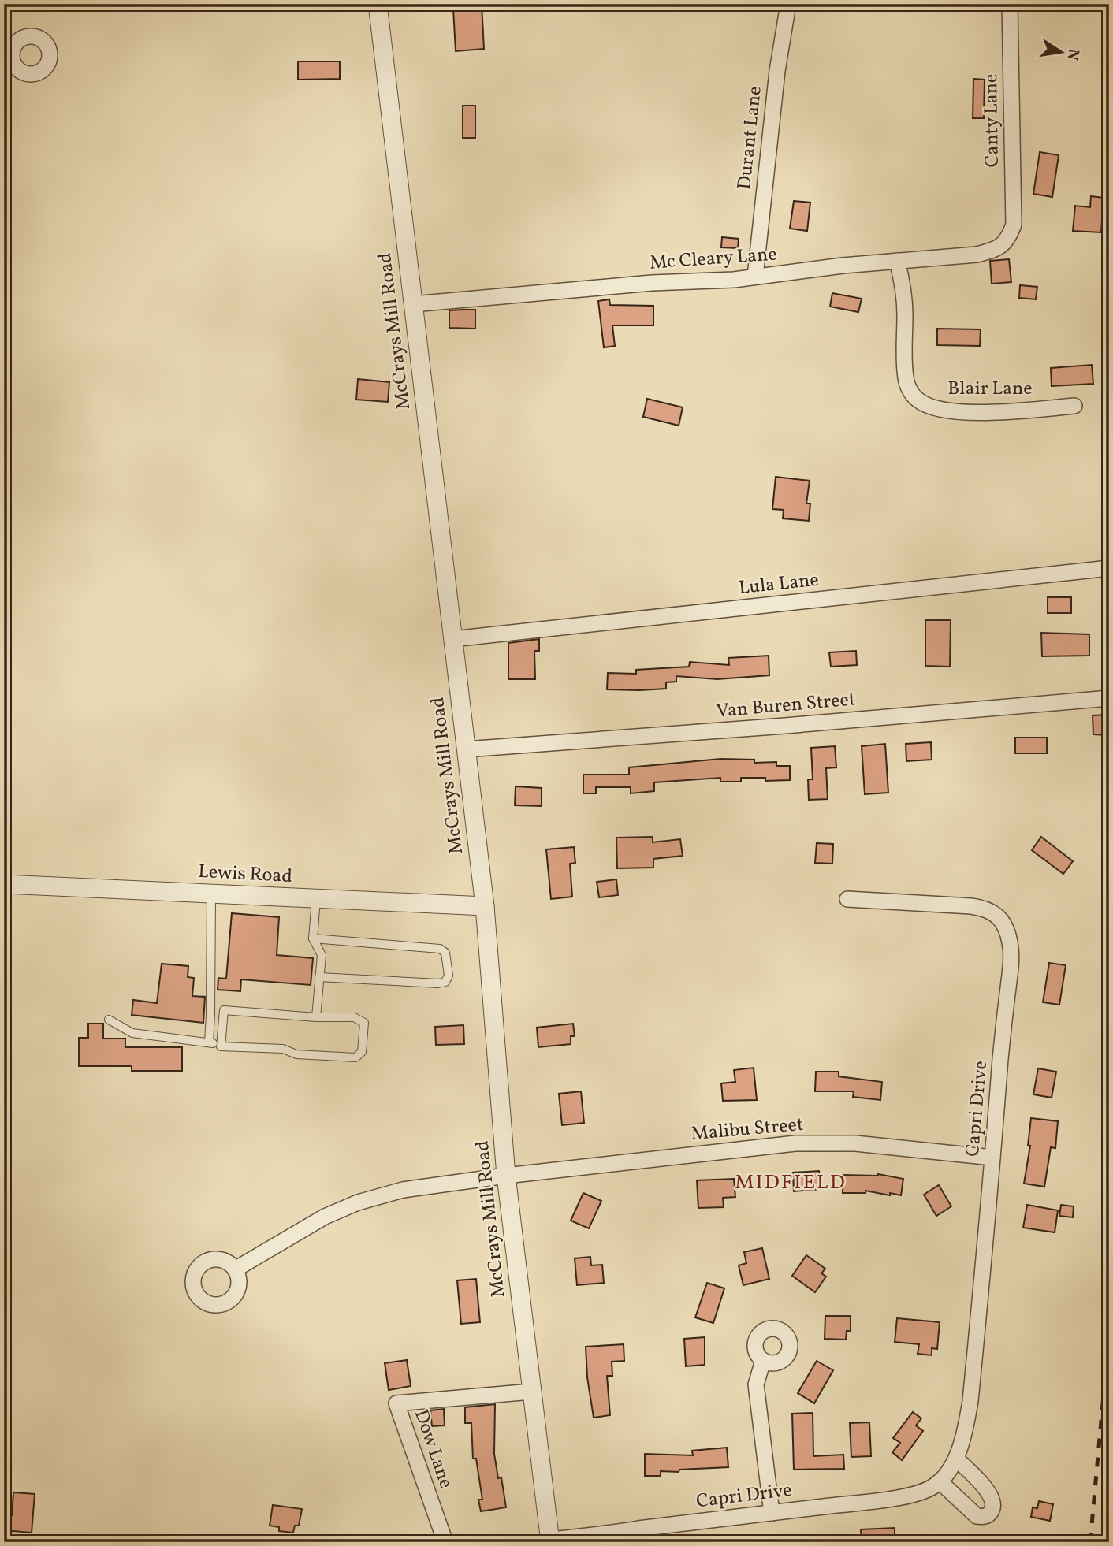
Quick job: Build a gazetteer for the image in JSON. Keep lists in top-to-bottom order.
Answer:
{
  "streets": {
    "street": [
      "Canty Lane",
      "Durant Lane",
      "Mc Cleary Lane",
      "McCrays Mill Road",
      "Blair Lane",
      "Lula Lane",
      "Van Buren Street",
      "Lewis Road",
      "Capri Drive",
      "Malibu Street",
      "Dow Lane"
    ]
  },
  "crossings": [
    ["Canty Lane", "Mc Cleary Lane"],
    ["Durant Lane", "Mc Cleary Lane"],
    ["Mc Cleary Lane", "McCrays Mill Road"],
    ["Mc Cleary Lane", "Blair Lane"],
    ["McCrays Mill Road", "Lula Lane"],
    ["McCrays Mill Road", "Van Buren Street"],
    ["McCrays Mill Road", "Lewis Road"],
    ["McCrays Mill Road", "Capri Drive"],
    ["McCrays Mill Road", "Malibu Street"],
    ["McCrays Mill Road", "Dow Lane"],
    ["Capri Drive", "Malibu Street"]
  ],
  "districts": ["MIDFIELD"],
  "north": "right"
}
